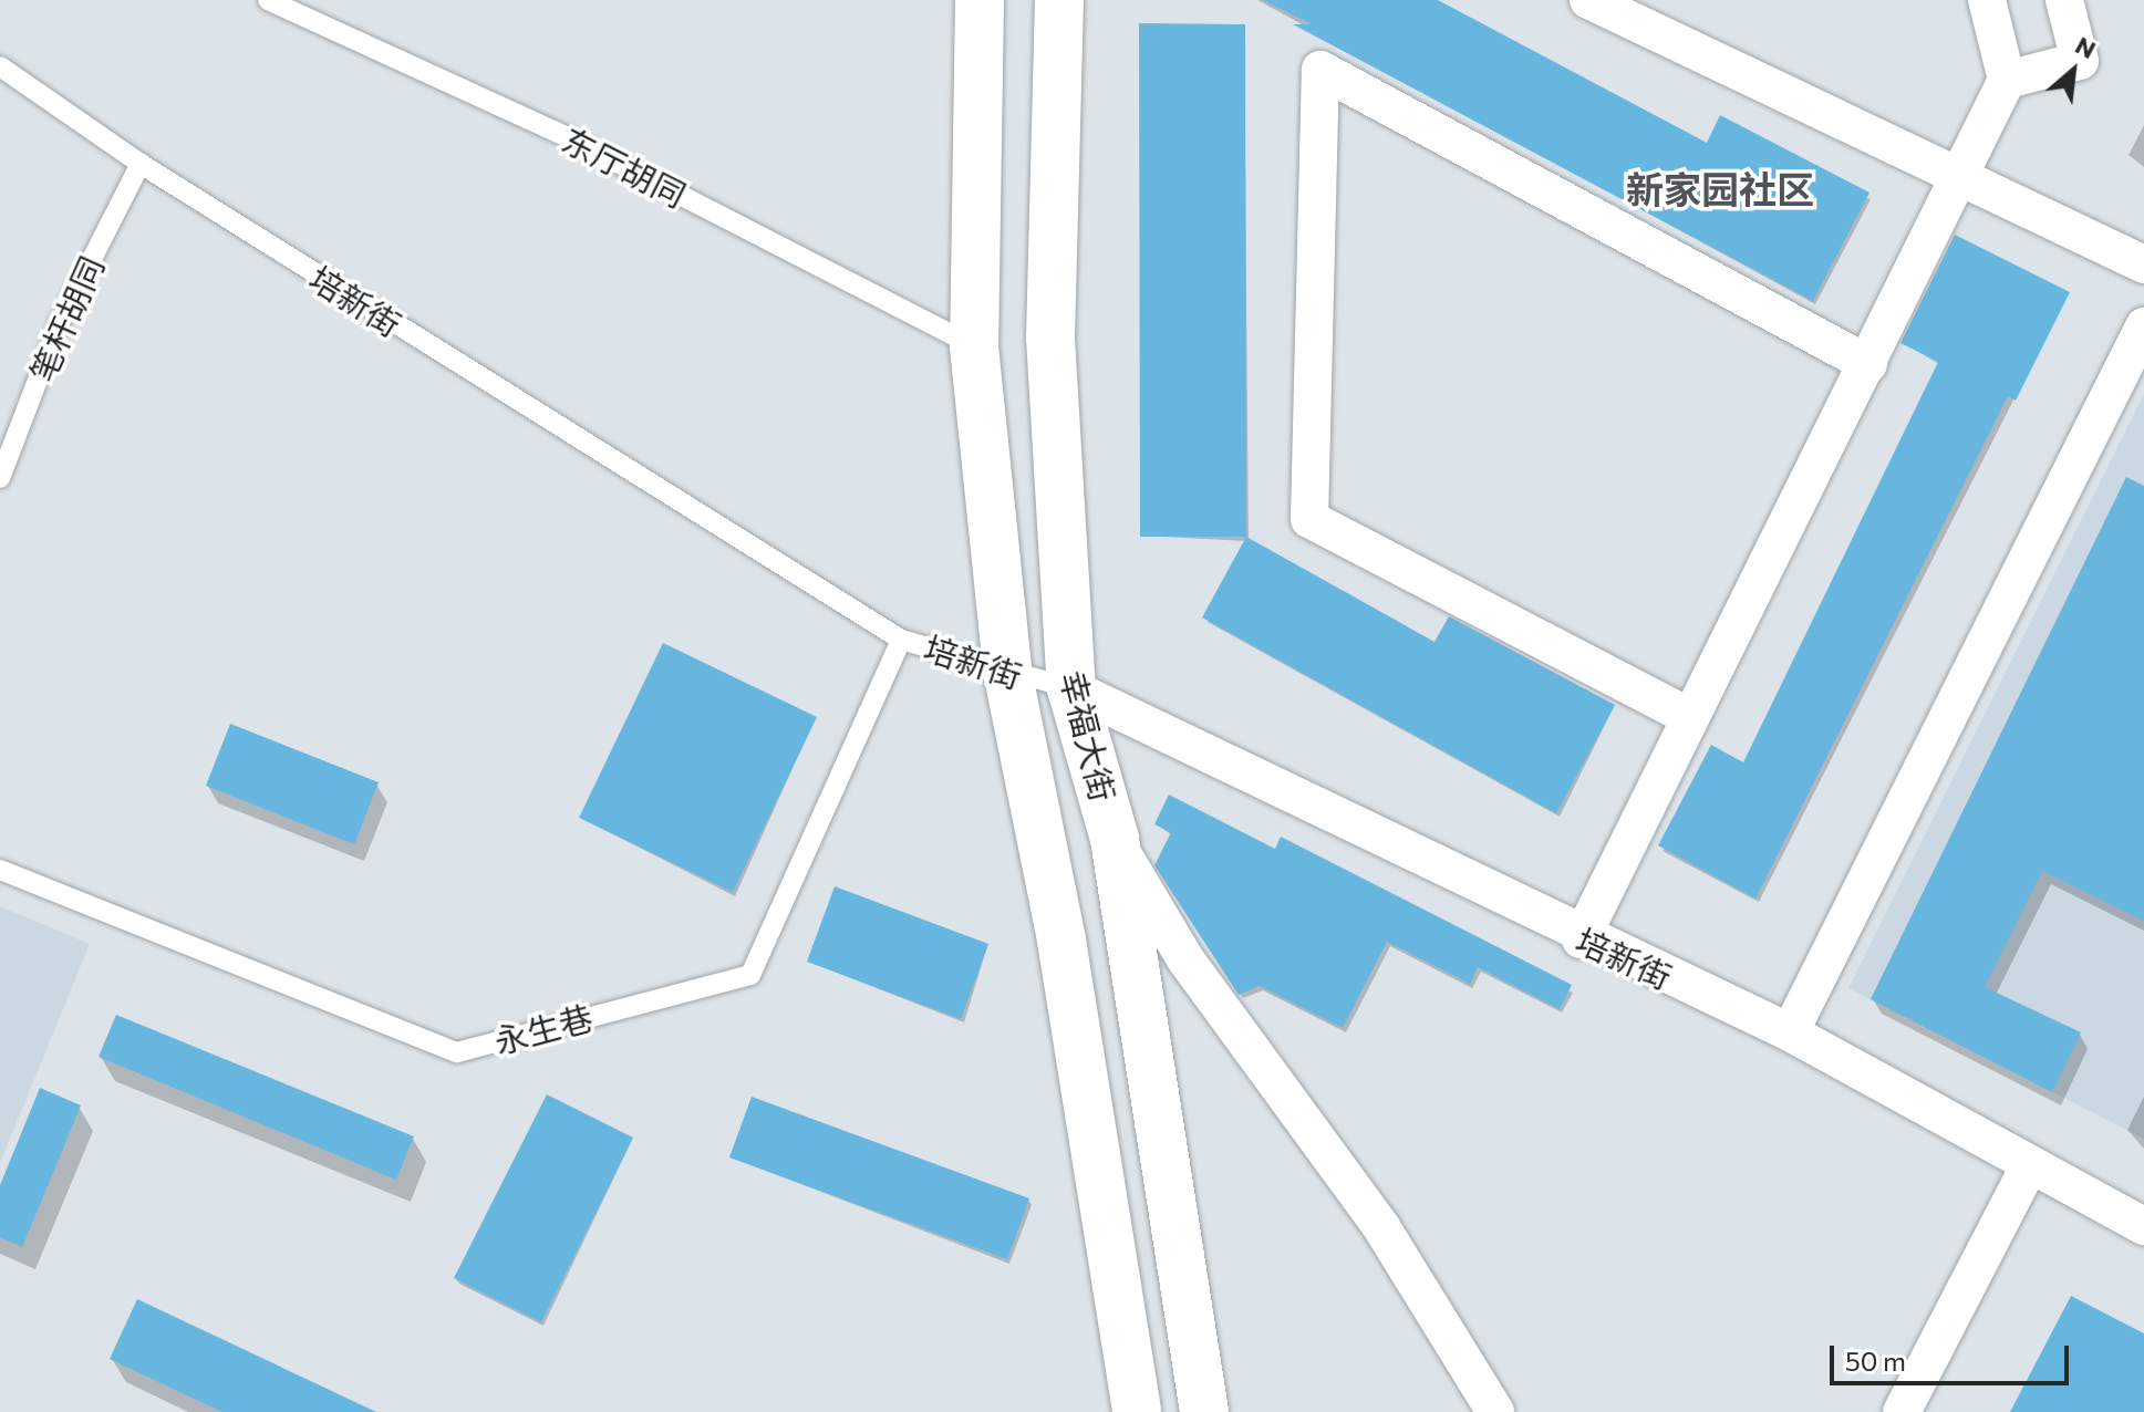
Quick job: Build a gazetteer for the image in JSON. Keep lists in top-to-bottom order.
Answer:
{
  "streets": {
    "main road": ["幸福大街"],
    "street": ["培新街"],
    "lane": ["东厅胡同", "笔杆胡同", "永生巷"]
  },
  "crossings": [
    ["东厅胡同", "幸福大街"],
    ["培新街", "笔杆胡同"],
    ["培新街", "幸福大街"],
    ["培新街", "永生巷"]
  ],
  "districts": ["新家园社区"],
  "scale_bar": "50 m",
  "north": "top right"
}
